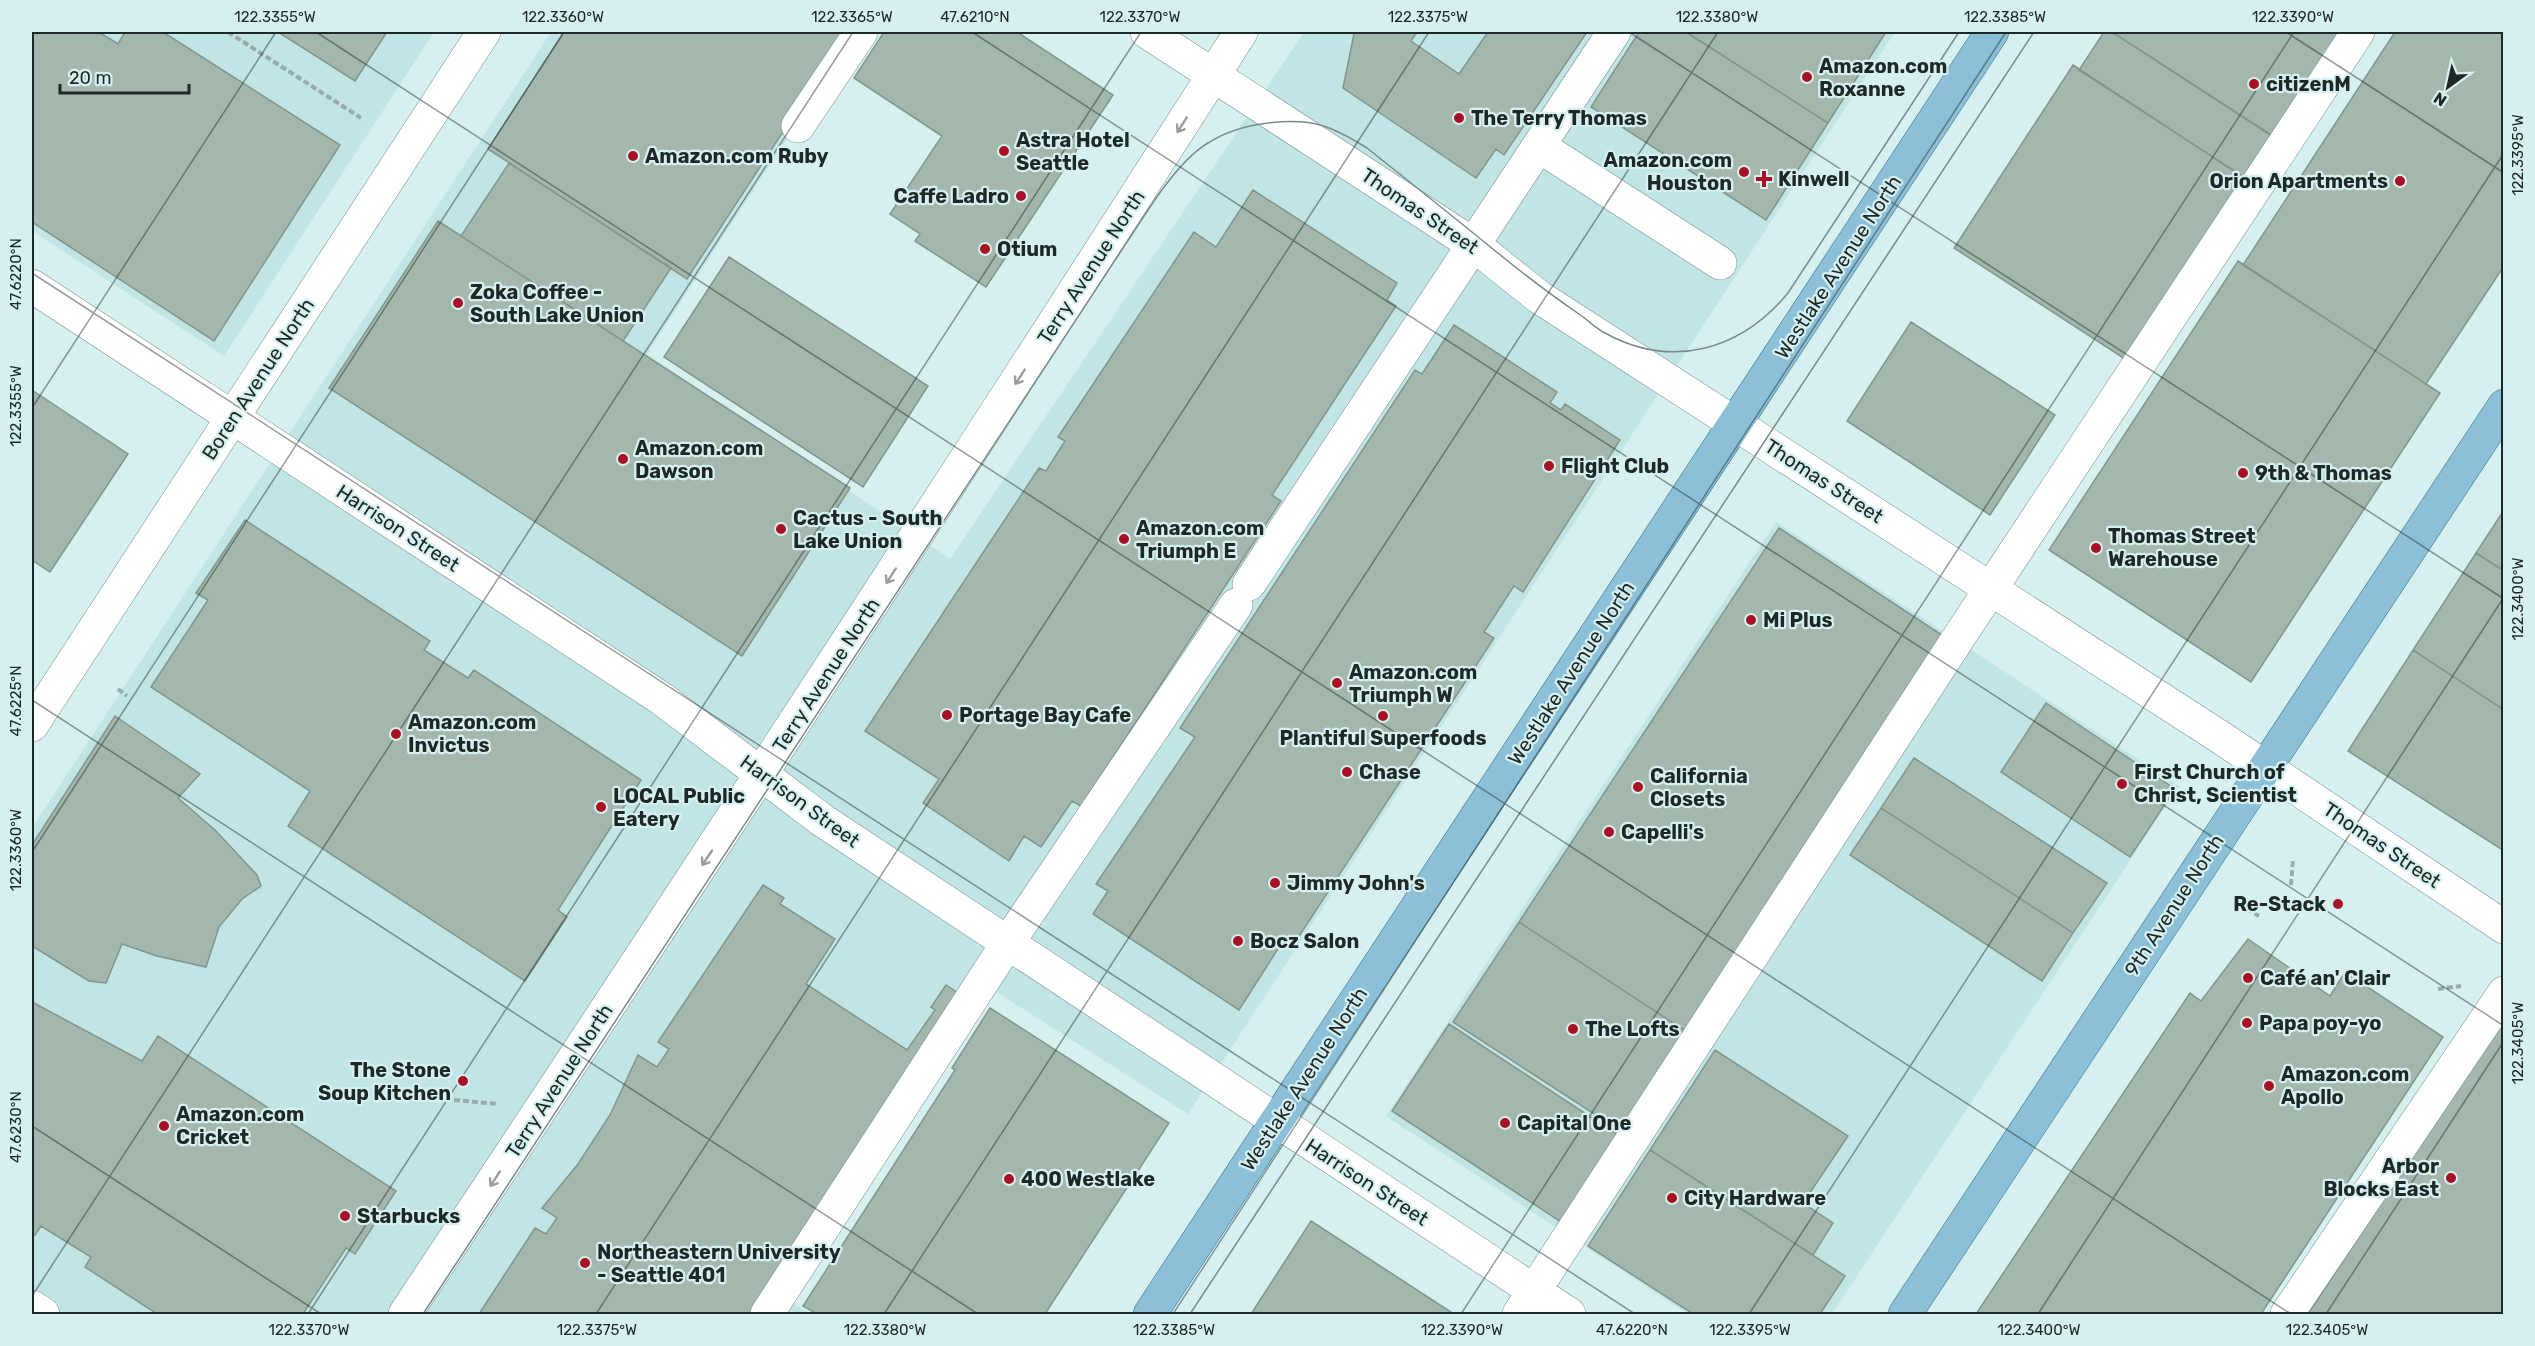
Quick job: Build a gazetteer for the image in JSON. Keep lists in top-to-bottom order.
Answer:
{
  "streets": {
    "main road": ["Westlake Avenue North", "9th Avenue North"],
    "street": [
      "Thomas Street",
      "Terry Avenue North",
      "Boren Avenue North",
      "Harrison Street"
    ]
  },
  "crossings": [
    ["Thomas Street", "Terry Avenue North"],
    ["Thomas Street", "Westlake Avenue North"],
    ["Thomas Street", "9th Avenue North"],
    ["Terry Avenue North", "Harrison Street"],
    ["Westlake Avenue North", "Harrison Street"],
    ["Boren Avenue North", "Harrison Street"]
  ],
  "one_way": ["Terry Avenue North"],
  "places": {
    "other": [
      "Amazon.com Roxanne",
      "citizenM",
      "The Terry Thomas",
      "Astra Hotel Seattle",
      "Amazon.com Ruby",
      "Amazon.com Houston",
      "Orion Apartments",
      "Caffe Ladro",
      "Otium",
      "Zoka Coffee - South Lake Union",
      "Amazon.com Dawson",
      "Flight Club",
      "9th & Thomas",
      "Cactus - South Lake Union",
      "Amazon.com Triumph E",
      "Thomas Street Warehouse",
      "Mi Plus",
      "Amazon.com Triumph W",
      "Portage Bay Cafe",
      "Plantiful Superfoods",
      "Amazon.com Invictus",
      "Chase",
      "First Church of Christ, Scientist",
      "California Closets",
      "LOCAL Public Eatery",
      "Capelli's",
      "Jimmy John's",
      "Re-Stack",
      "Bocz Salon",
      "Café an' Clair",
      "Papa poy-yo",
      "The Lofts",
      "The Stone Soup Kitchen",
      "Amazon.com Apollo",
      "Capital One",
      "Amazon.com Cricket",
      "Arbor Blocks East",
      "400 Westlake",
      "City Hardware",
      "Starbucks",
      "Northeastern University - Seattle 401"
    ],
    "health": ["Kinwell"]
  },
  "scale_bar": "20 m",
  "north": "bottom left",
  "coordinates": [
    "122.3355°W",
    "122.3360°W",
    "122.3365°W",
    "47.6210°N",
    "122.3370°W",
    "122.3375°W",
    "122.3380°W",
    "122.3385°W",
    "122.3390°W",
    "122.3395°W",
    "47.6220°N",
    "122.3400°W",
    "47.6225°N",
    "122.3405°W",
    "47.6230°N"
  ]
}
